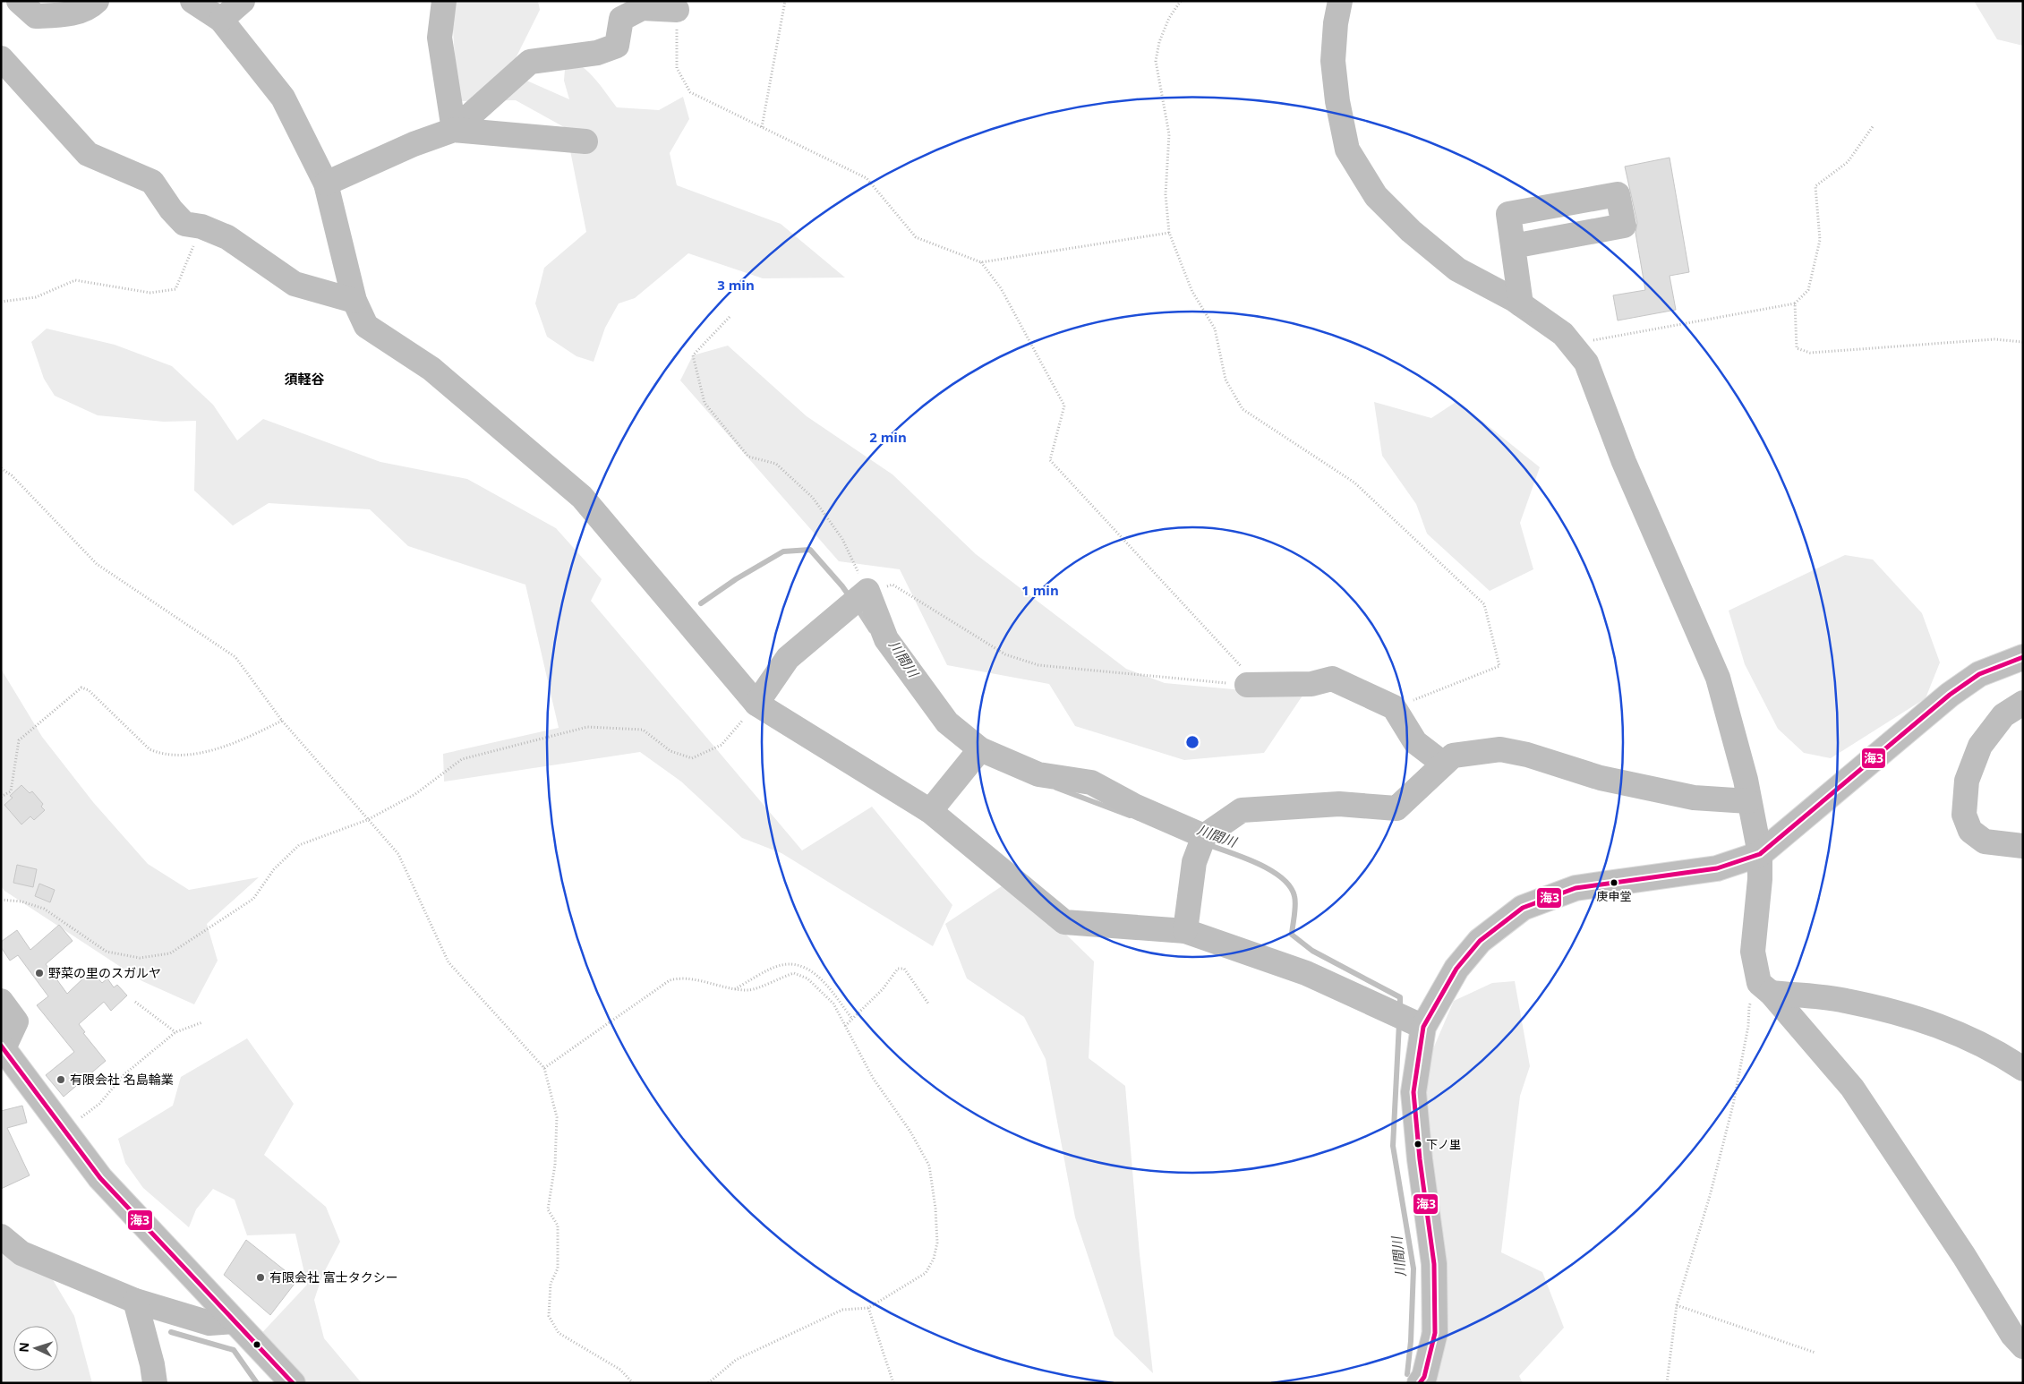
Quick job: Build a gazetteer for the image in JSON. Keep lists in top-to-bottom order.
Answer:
{
  "districts": ["須軽谷"],
  "water": ["川間川"],
  "places": [
    "庚申堂",
    "野菜の里のスガルヤ",
    "有限会社 名島輪業",
    "下ノ里",
    "有限会社 富士タクシー"
  ],
  "lines": ["transit line 海3"],
  "north": "left",
  "rings": ["3 min", "2 min", "1 min"]
}
